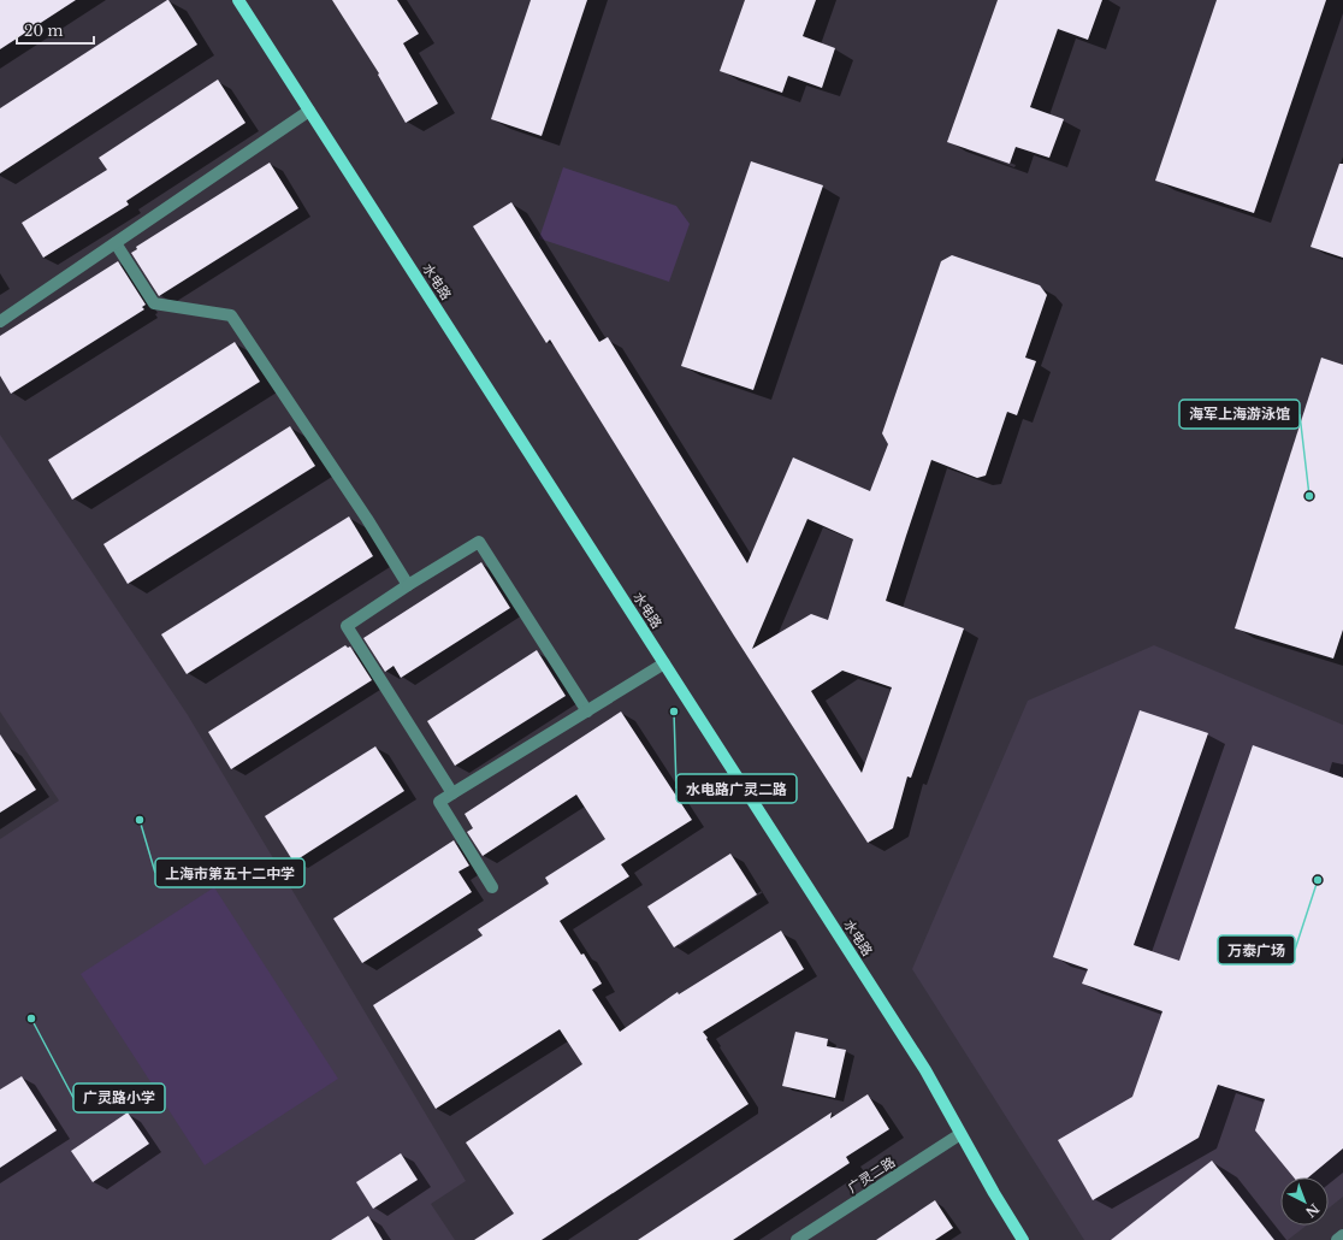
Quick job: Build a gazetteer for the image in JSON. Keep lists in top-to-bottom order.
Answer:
{
  "streets": {
    "main road": ["水电路"],
    "street": ["广灵二路"]
  },
  "crossings": [
    ["水电路", "广灵二路"]
  ],
  "places": [
    "海军上海游泳馆",
    "水电路广灵二路",
    "上海市第五十二中学",
    "万泰广场",
    "广灵路小学"
  ],
  "scale_bar": "20 m",
  "north": "bottom right"
}
